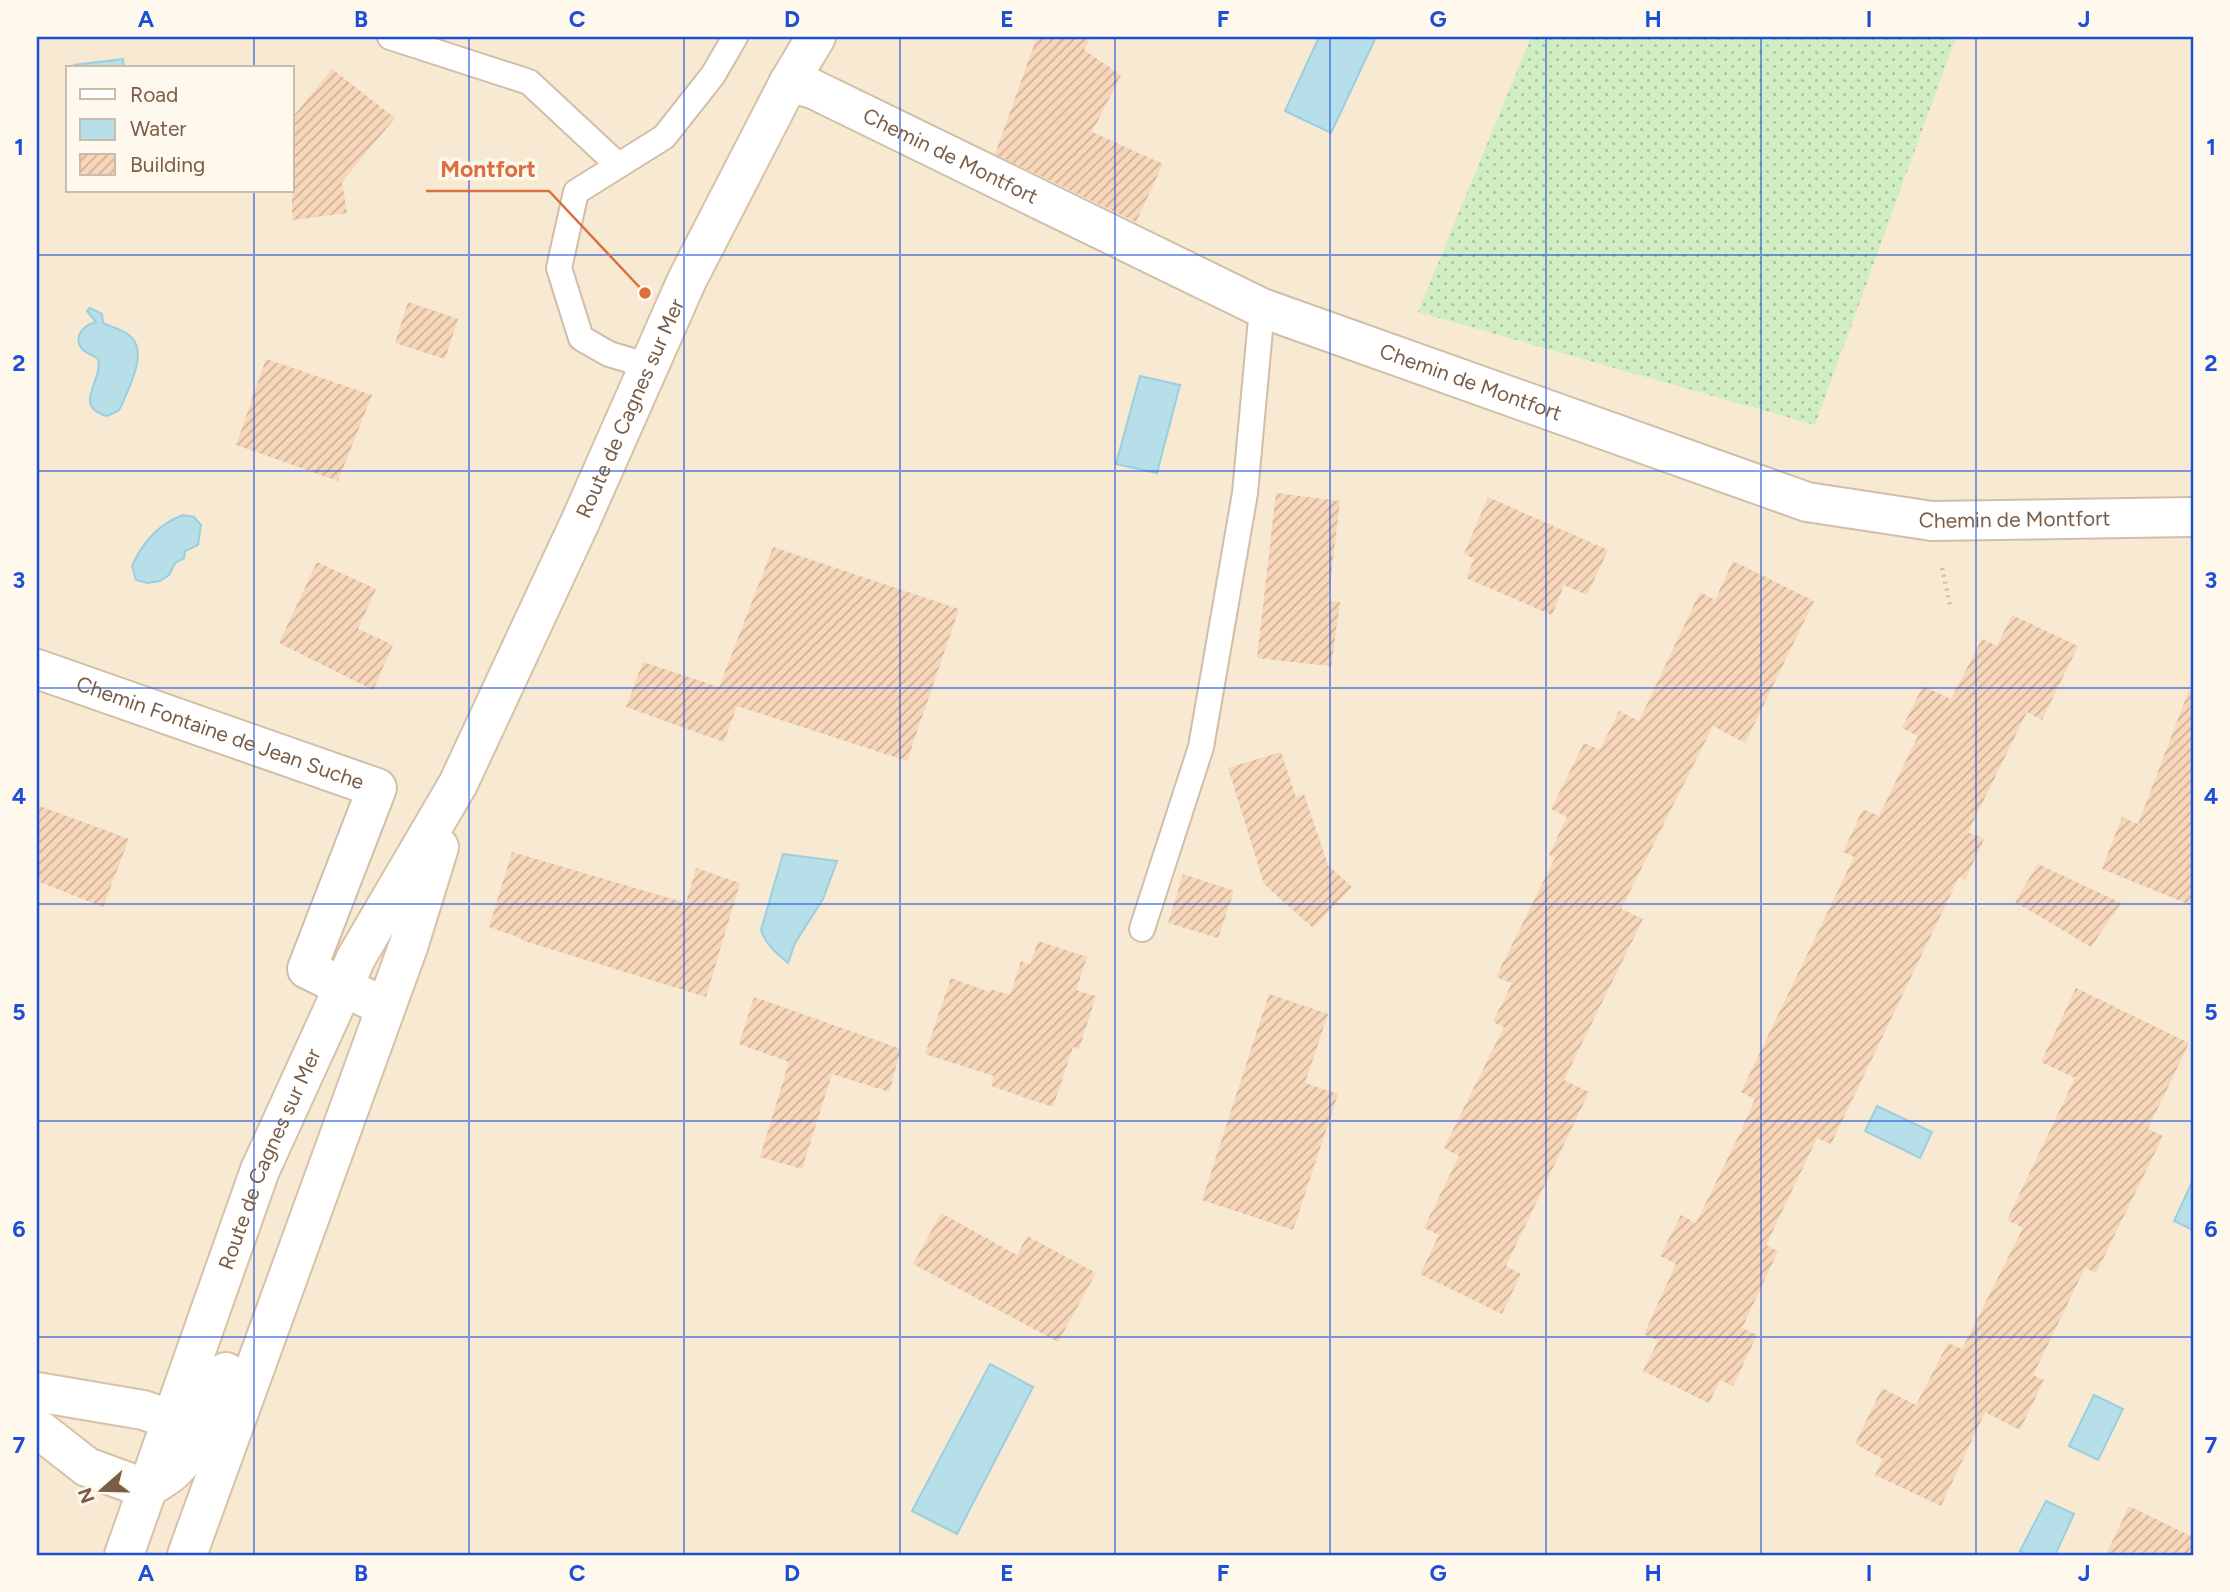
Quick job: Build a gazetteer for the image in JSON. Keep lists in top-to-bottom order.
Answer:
{
  "streets": {
    "main road": ["Chemin de Montfort", "Route de Cagnes sur Mer", "Chemin Fontaine de Jean Suche"]
  },
  "crossings": [
    ["Chemin de Montfort", "Route de Cagnes sur Mer"],
    ["Route de Cagnes sur Mer", "Chemin Fontaine de Jean Suche"]
  ],
  "places": ["Montfort"],
  "legend": ["Road", "Water", "Building"],
  "north": "left",
  "grid": {
    "columns": [
      "A",
      "B",
      "C",
      "D",
      "E",
      "F",
      "G",
      "H",
      "I",
      "J"
    ],
    "rows": [
      "1",
      "2",
      "3",
      "4",
      "5",
      "6",
      "7"
    ]
  }
}
